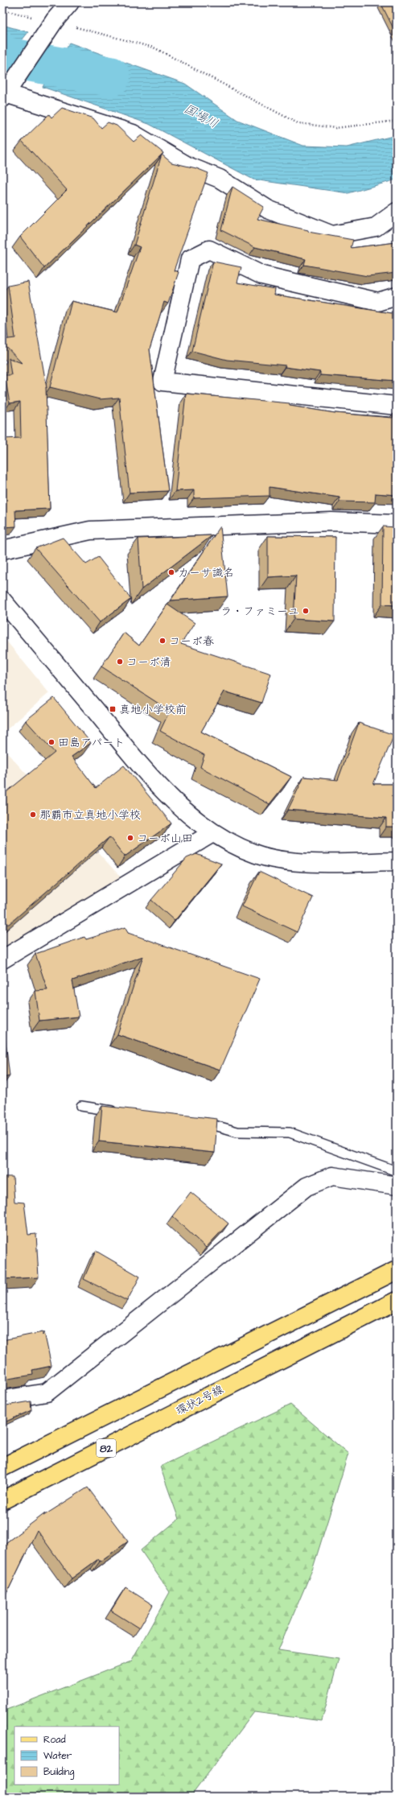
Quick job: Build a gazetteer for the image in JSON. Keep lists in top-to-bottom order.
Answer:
{
  "streets": {
    "main road": ["環状2号線", "82"]
  },
  "water": ["国場川"],
  "places": {
    "other": [
      "カーサ識名",
      "ラ・ファミーユ",
      "コーポ春",
      "コーポ清",
      "田島アパート",
      "那覇市立真地小学校",
      "コーポ山田"
    ],
    "transit": ["真地小学校前"]
  },
  "legend": ["Road", "Water", "Building"]
}
